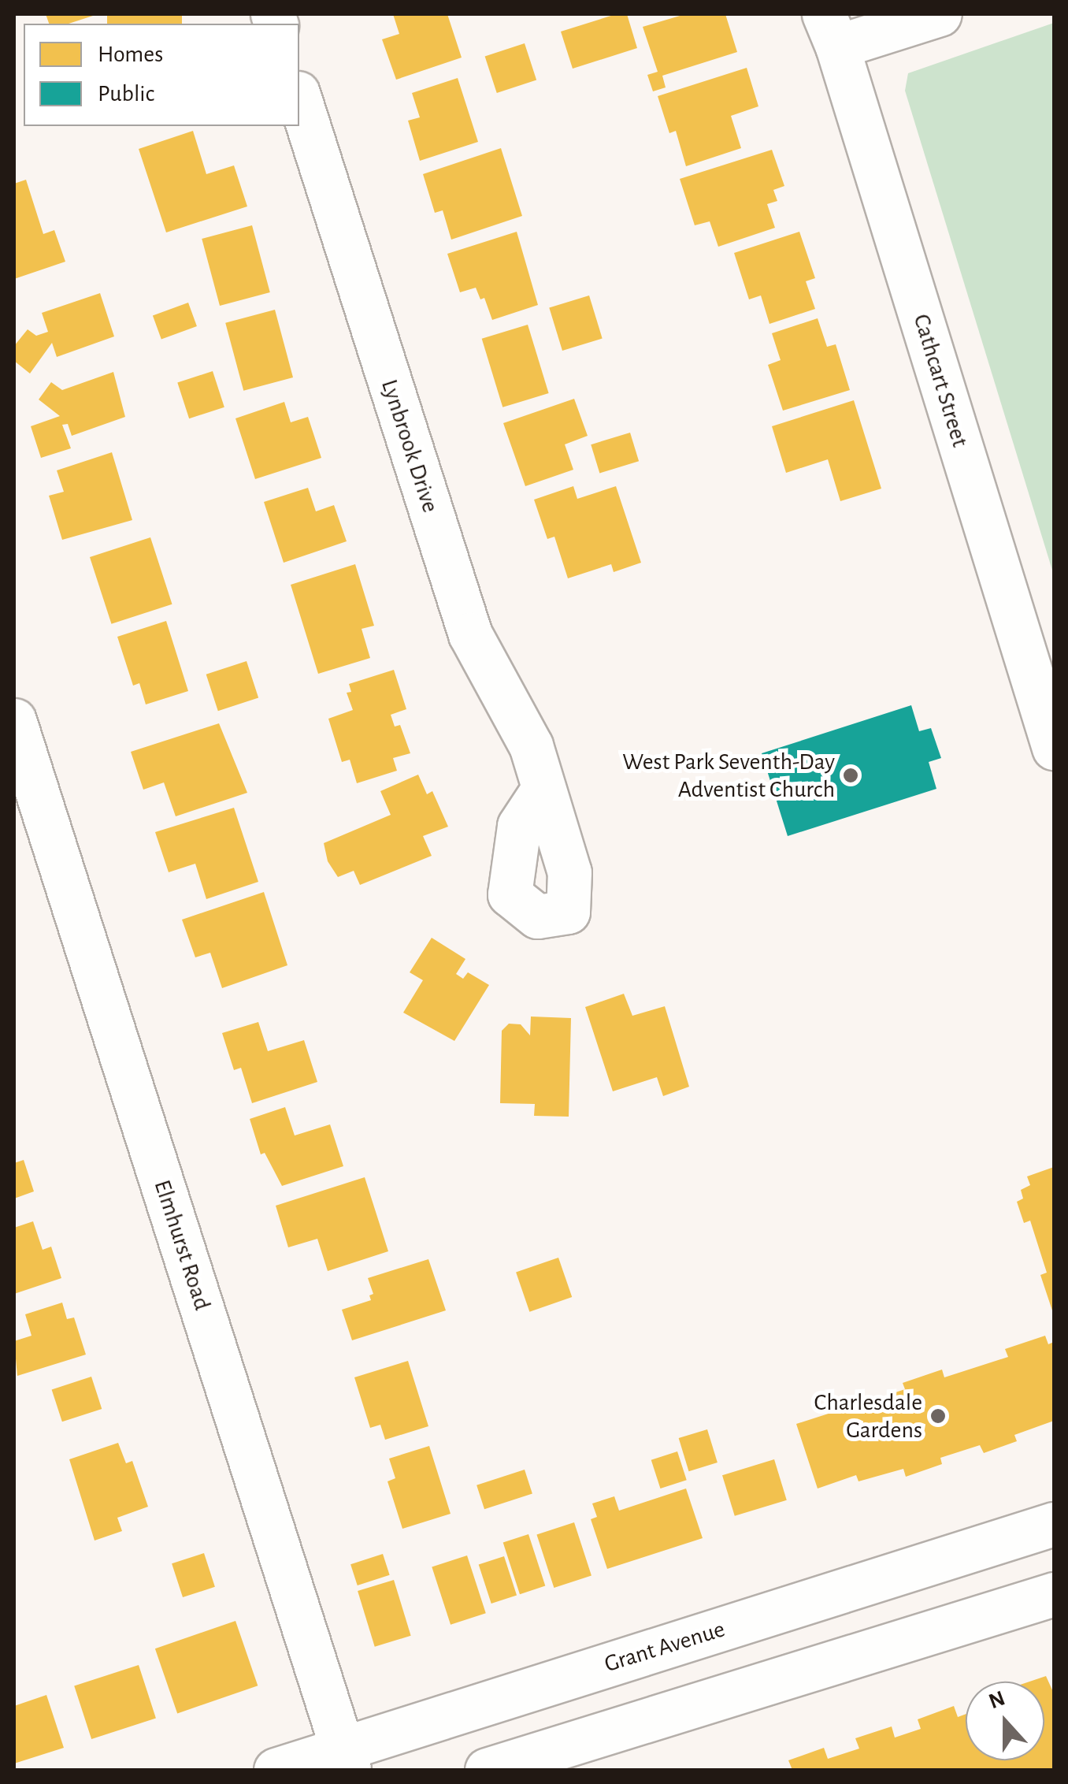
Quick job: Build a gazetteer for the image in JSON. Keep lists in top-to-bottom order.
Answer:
{
  "streets": {
    "street": [
      "Cathcart Street",
      "Lynbrook Drive",
      "Elmhurst Road",
      "Grant Avenue"
    ]
  },
  "crossings": [
    ["Elmhurst Road", "Grant Avenue"]
  ],
  "places": ["West Park Seventh-Day Adventist Church", "Charlesdale Gardens"],
  "legend": ["Homes", "Public"],
  "north": "top"
}
